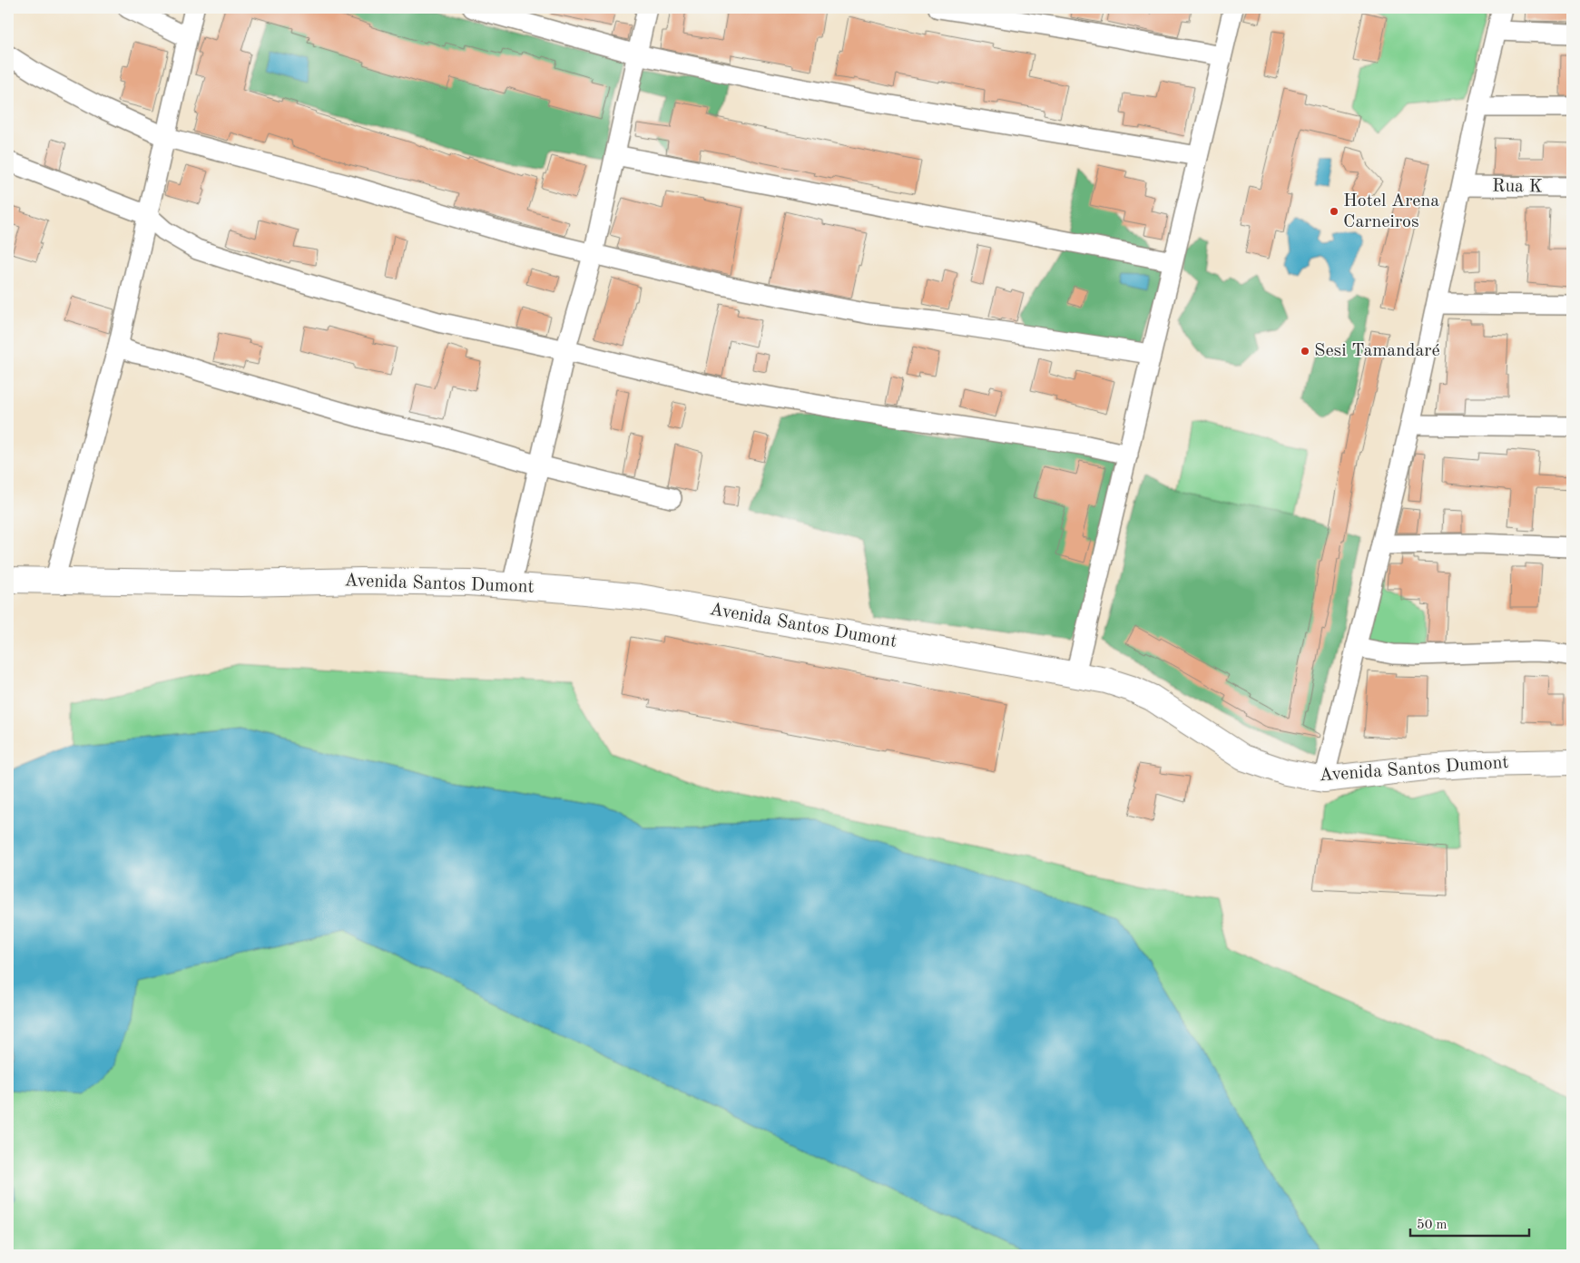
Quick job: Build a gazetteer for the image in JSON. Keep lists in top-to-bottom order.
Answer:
{
  "streets": {
    "main road": ["Avenida Santos Dumont"],
    "street": ["Rua K"]
  },
  "places": ["Hotel Arena Carneiros", "Sesi Tamandaré"],
  "scale_bar": "50 m"
}
